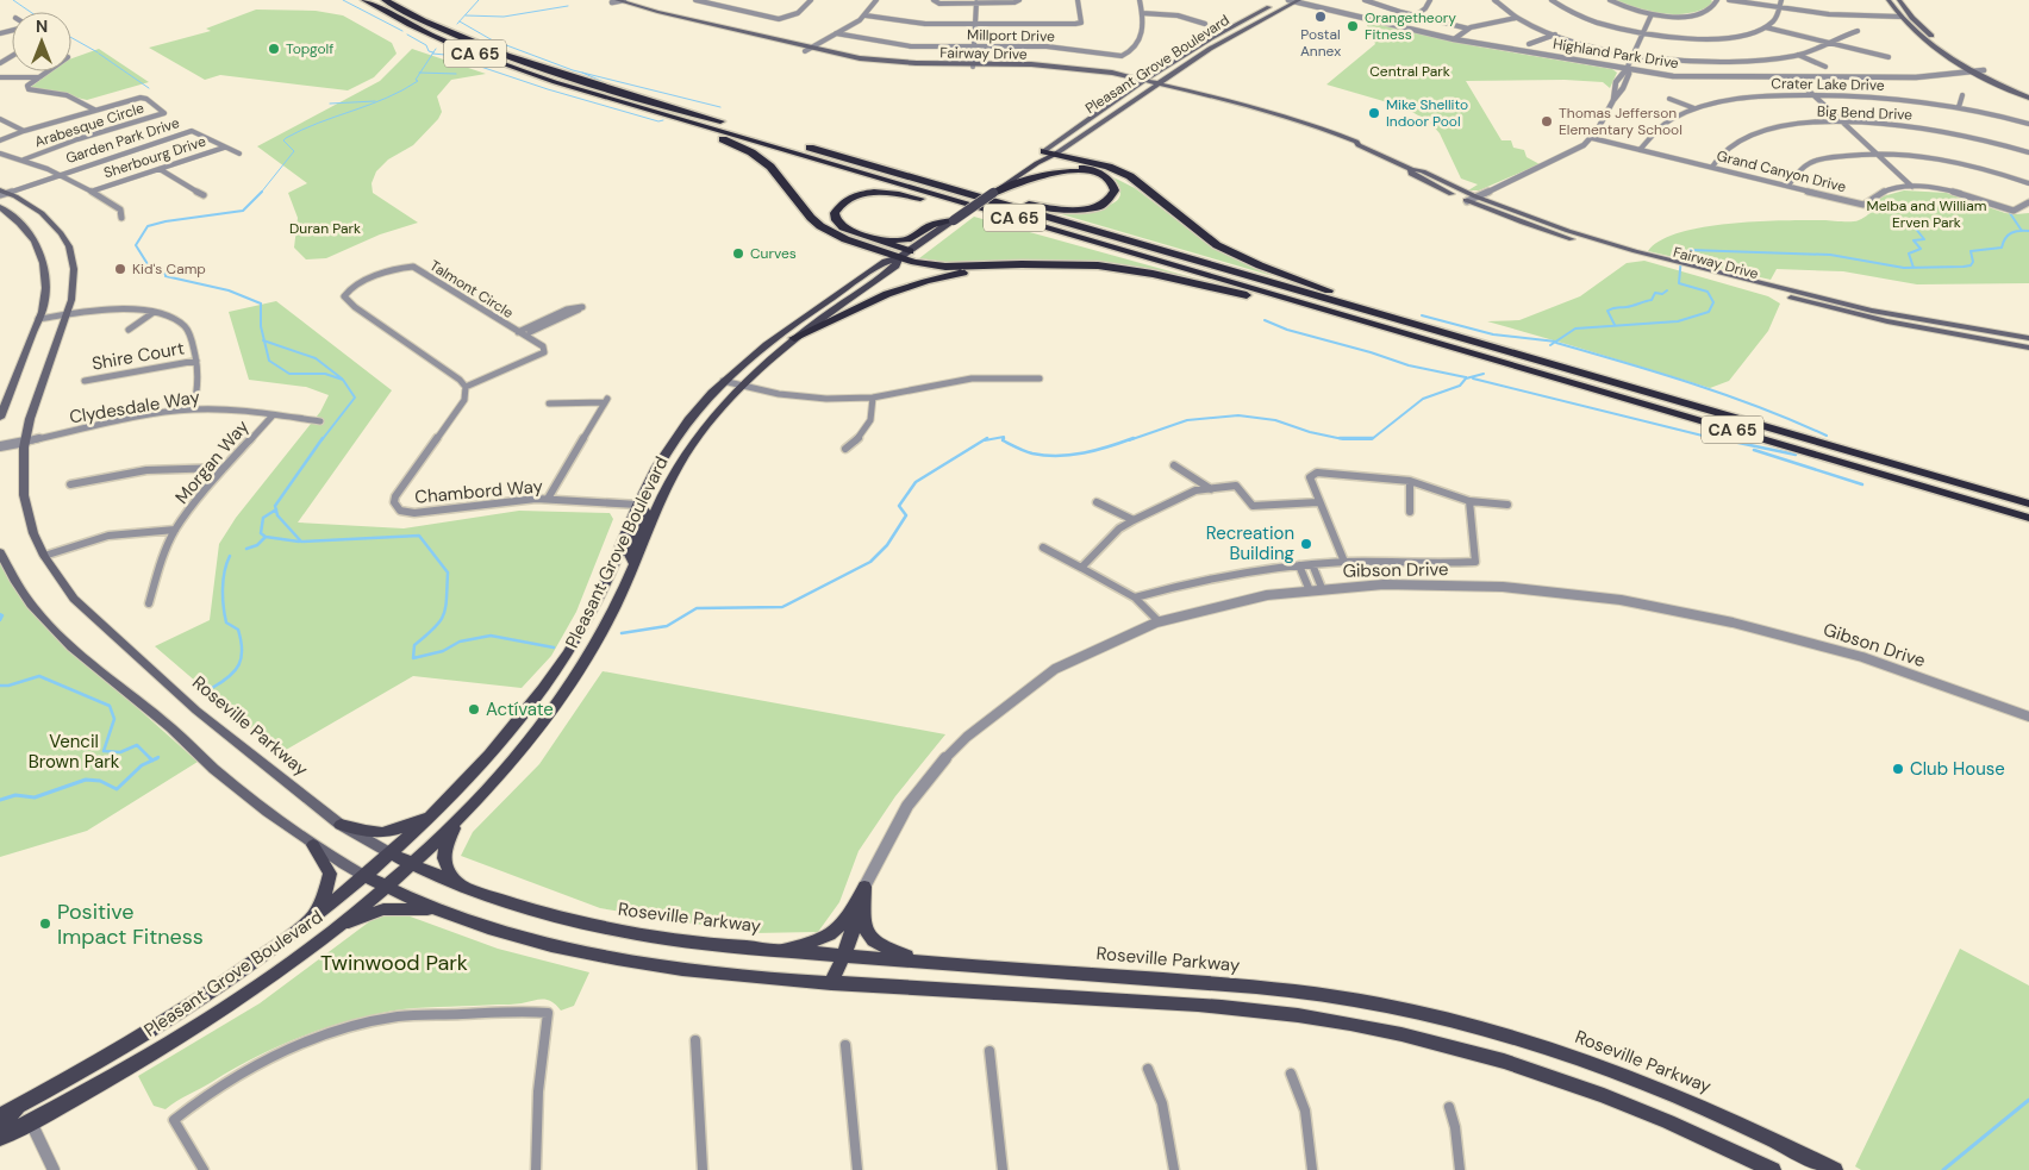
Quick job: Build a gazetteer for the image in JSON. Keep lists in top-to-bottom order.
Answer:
{
  "streets": {
    "highway": ["CA 65"],
    "main road": ["Fairway Drive", "Pleasant Grove Boulevard", "Roseville Parkway"],
    "street": [
      "Millport Drive",
      "Highland Park Drive",
      "Crater Lake Drive",
      "Big Bend Drive",
      "Arabesque Circle",
      "Garden Park Drive",
      "Sherbourg Drive",
      "Grand Canyon Drive",
      "Talmont Circle",
      "Shire Court",
      "Clydesdale Way",
      "Morgan Way",
      "Chambord Way",
      "Gibson Drive"
    ]
  },
  "crossings": [
    ["Fairway Drive", "Pleasant Grove Boulevard"],
    ["Highland Park Drive", "Pleasant Grove Boulevard"],
    ["Pleasant Grove Boulevard", "Chambord Way"],
    ["Pleasant Grove Boulevard", "Roseville Parkway"],
    ["Crater Lake Drive", "Grand Canyon Drive"],
    ["Big Bend Drive", "Grand Canyon Drive"],
    ["Garden Park Drive", "Sherbourg Drive"],
    ["Garden Park Drive", "Roseville Parkway"],
    ["Talmont Circle", "Chambord Way"],
    ["Clydesdale Way", "Morgan Way"],
    ["Clydesdale Way", "Roseville Parkway"]
  ],
  "parks": [
    "Central Park",
    "Melba and William Erven Park",
    "Duran Park",
    "Vencil Brown Park",
    "Twinwood Park"
  ],
  "places": [
    "Postal Annex",
    "Orangetheory Fitness",
    "Topgolf",
    "Mike Shellito Indoor Pool",
    "Thomas Jefferson Elementary School",
    "Curves",
    "Kid's Camp",
    "Recreation Building",
    "Actívate",
    "Club House",
    "Positive Impact Fitness"
  ],
  "north": "top"
}
